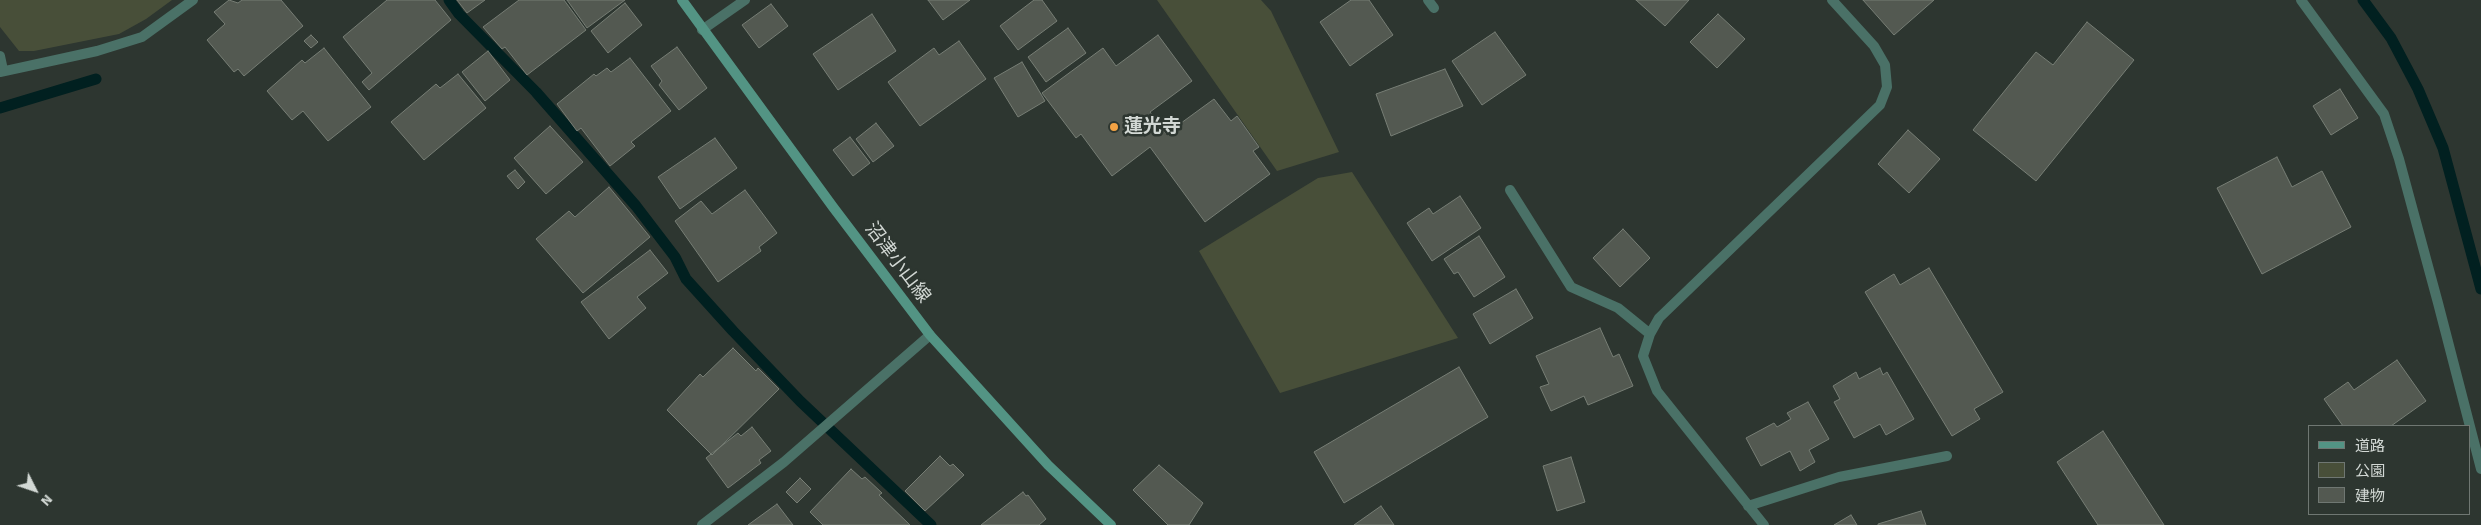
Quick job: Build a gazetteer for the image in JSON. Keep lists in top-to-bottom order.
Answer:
{
  "streets": {
    "main road": ["沼津小山線"]
  },
  "places": ["蓮光寺"],
  "legend": ["道路", "公園", "建物"],
  "north": "bottom right"
}
